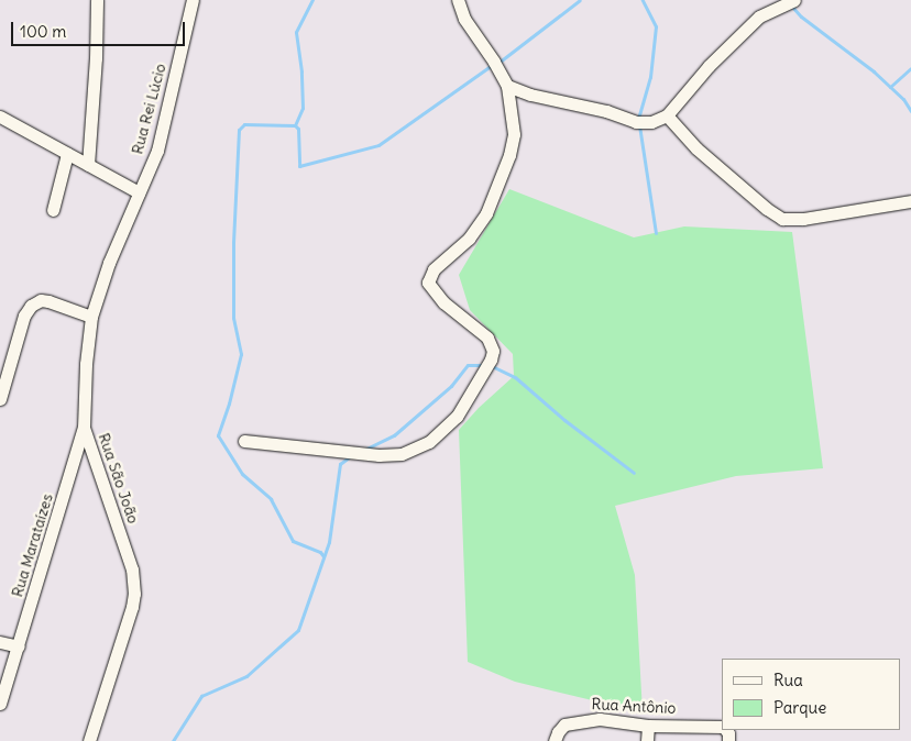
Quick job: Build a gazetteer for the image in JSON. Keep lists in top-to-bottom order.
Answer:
{
  "streets": {
    "street": [
      "Rua Rei Lúcio",
      "Rua São João",
      "Rua Marataízes",
      "Rua Antônio"
    ]
  },
  "crossings": [
    ["Rua Rei Lúcio", "Rua São João"],
    ["Rua São João", "Rua Marataízes"]
  ],
  "legend": ["Rua", "Parque"],
  "scale_bar": "100 m"
}
